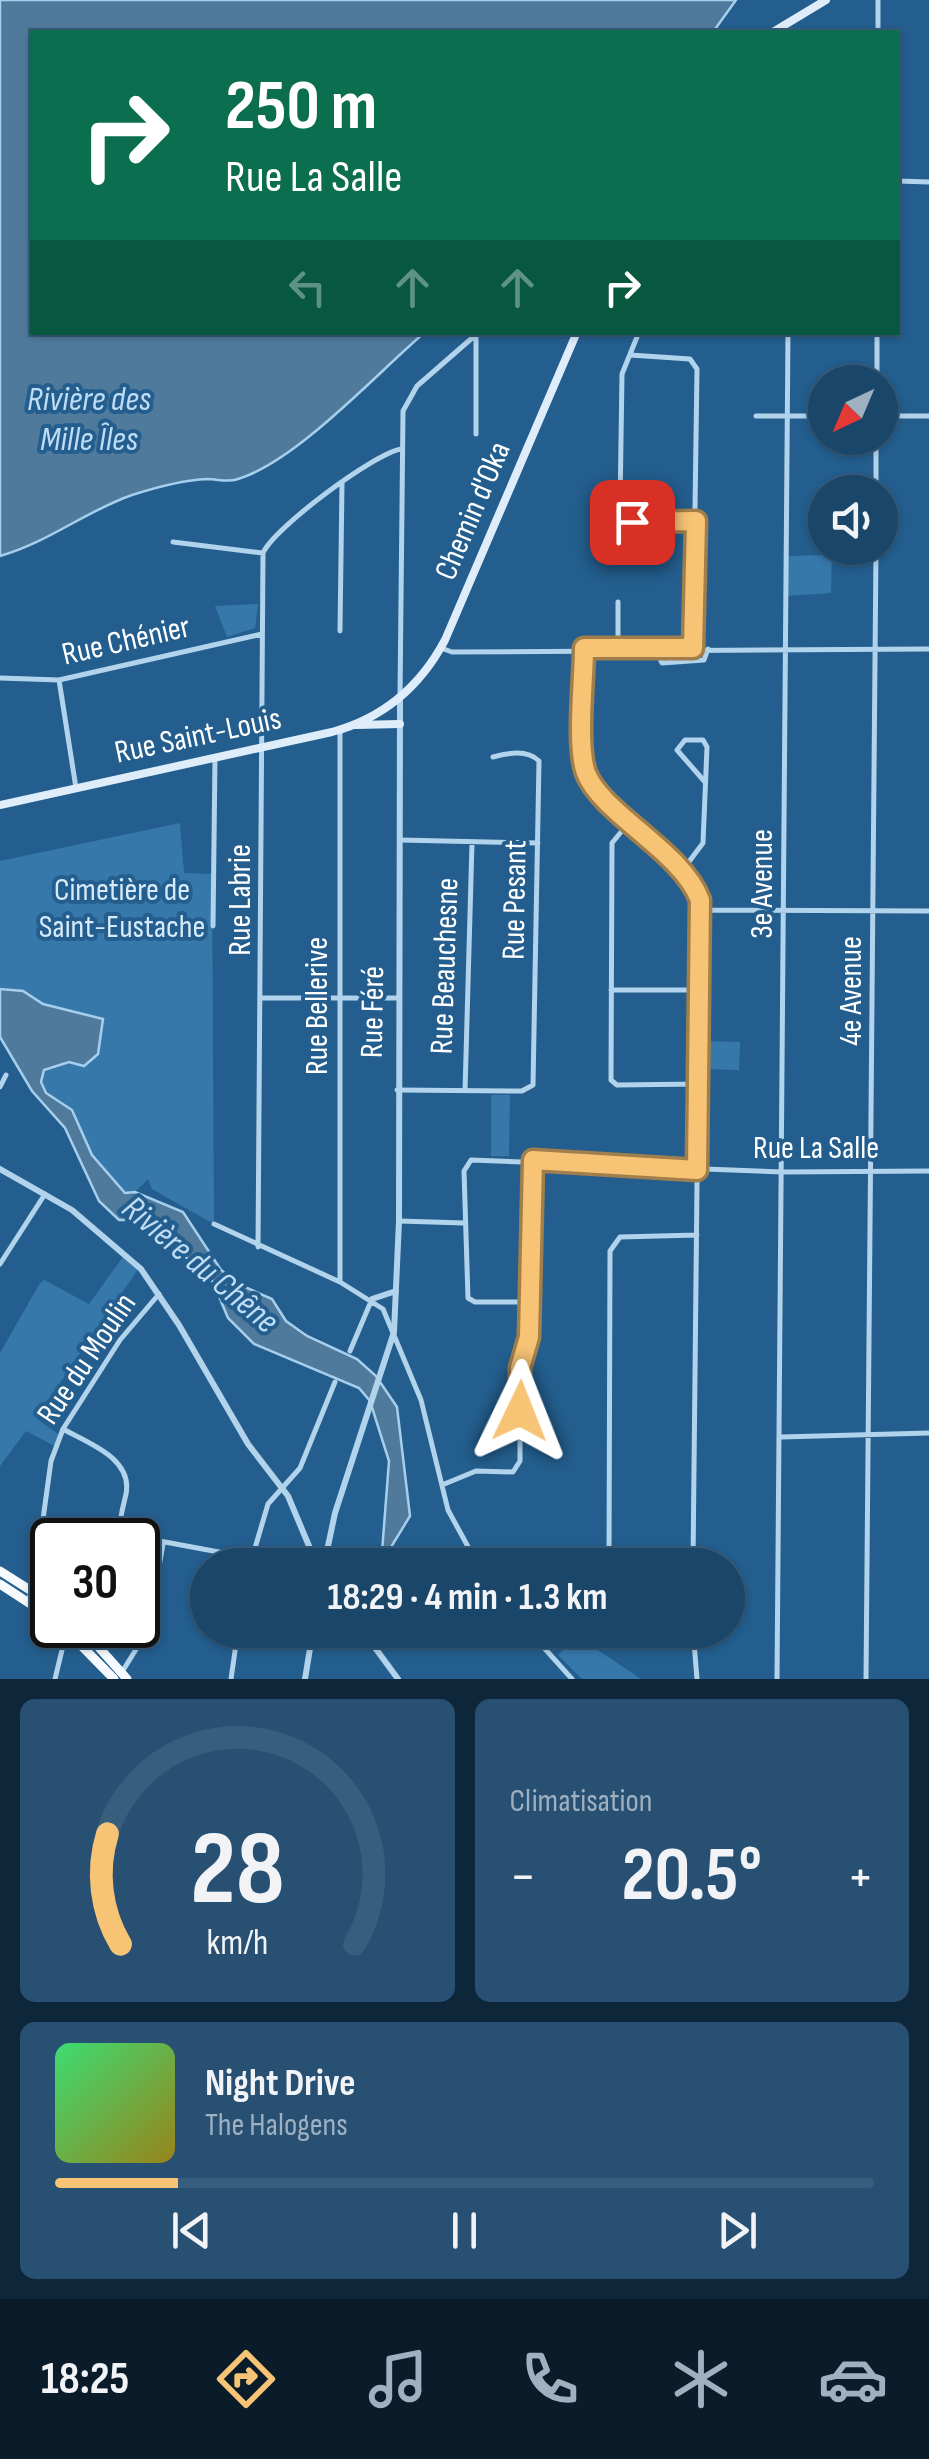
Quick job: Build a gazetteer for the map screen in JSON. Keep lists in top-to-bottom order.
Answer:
{
  "streets": {
    "main road": ["Chemin d'Oka", "Rue Saint-Louis"],
    "street": [
      "Rue Chénier",
      "3e Avenue",
      "Rue Labrie",
      "Rue Pesant",
      "Rue Beauchesne",
      "4e Avenue",
      "Rue Bellerive",
      "Rue Féré",
      "Rue La Salle",
      "Rue du Moulin"
    ]
  },
  "crossings": [
    ["Chemin d'Oka", "Rue Saint-Louis"],
    ["Chemin d'Oka", "Rue Féré"],
    ["Rue Chénier", "Rue Labrie"],
    ["Rue Saint-Louis", "Rue Labrie"],
    ["Rue Saint-Louis", "Rue Bellerive"],
    ["Rue Saint-Louis", "Rue Féré"],
    ["3e Avenue", "Rue La Salle"],
    ["Rue Pesant", "Rue Beauchesne"],
    ["4e Avenue", "Rue La Salle"]
  ],
  "water": ["Rivière des Mille Îles", "Rivière du Chêne"],
  "parks": ["Cimetière de Saint-Eustache"],
  "north": "bottom left",
  "page": {
    "turn": ["250 m", "Rue La Salle"],
    "limit": "30",
    "trip": "18:29 · 4 min · 1.3 km",
    "tile": "Climatisation",
    "heat": ["−", "20.5°", "+"],
    "song": ["Night Drive", "The Halogens"],
    "tabs": "18:25",
    "gauge": ["28", "km/h"]
  }
}
